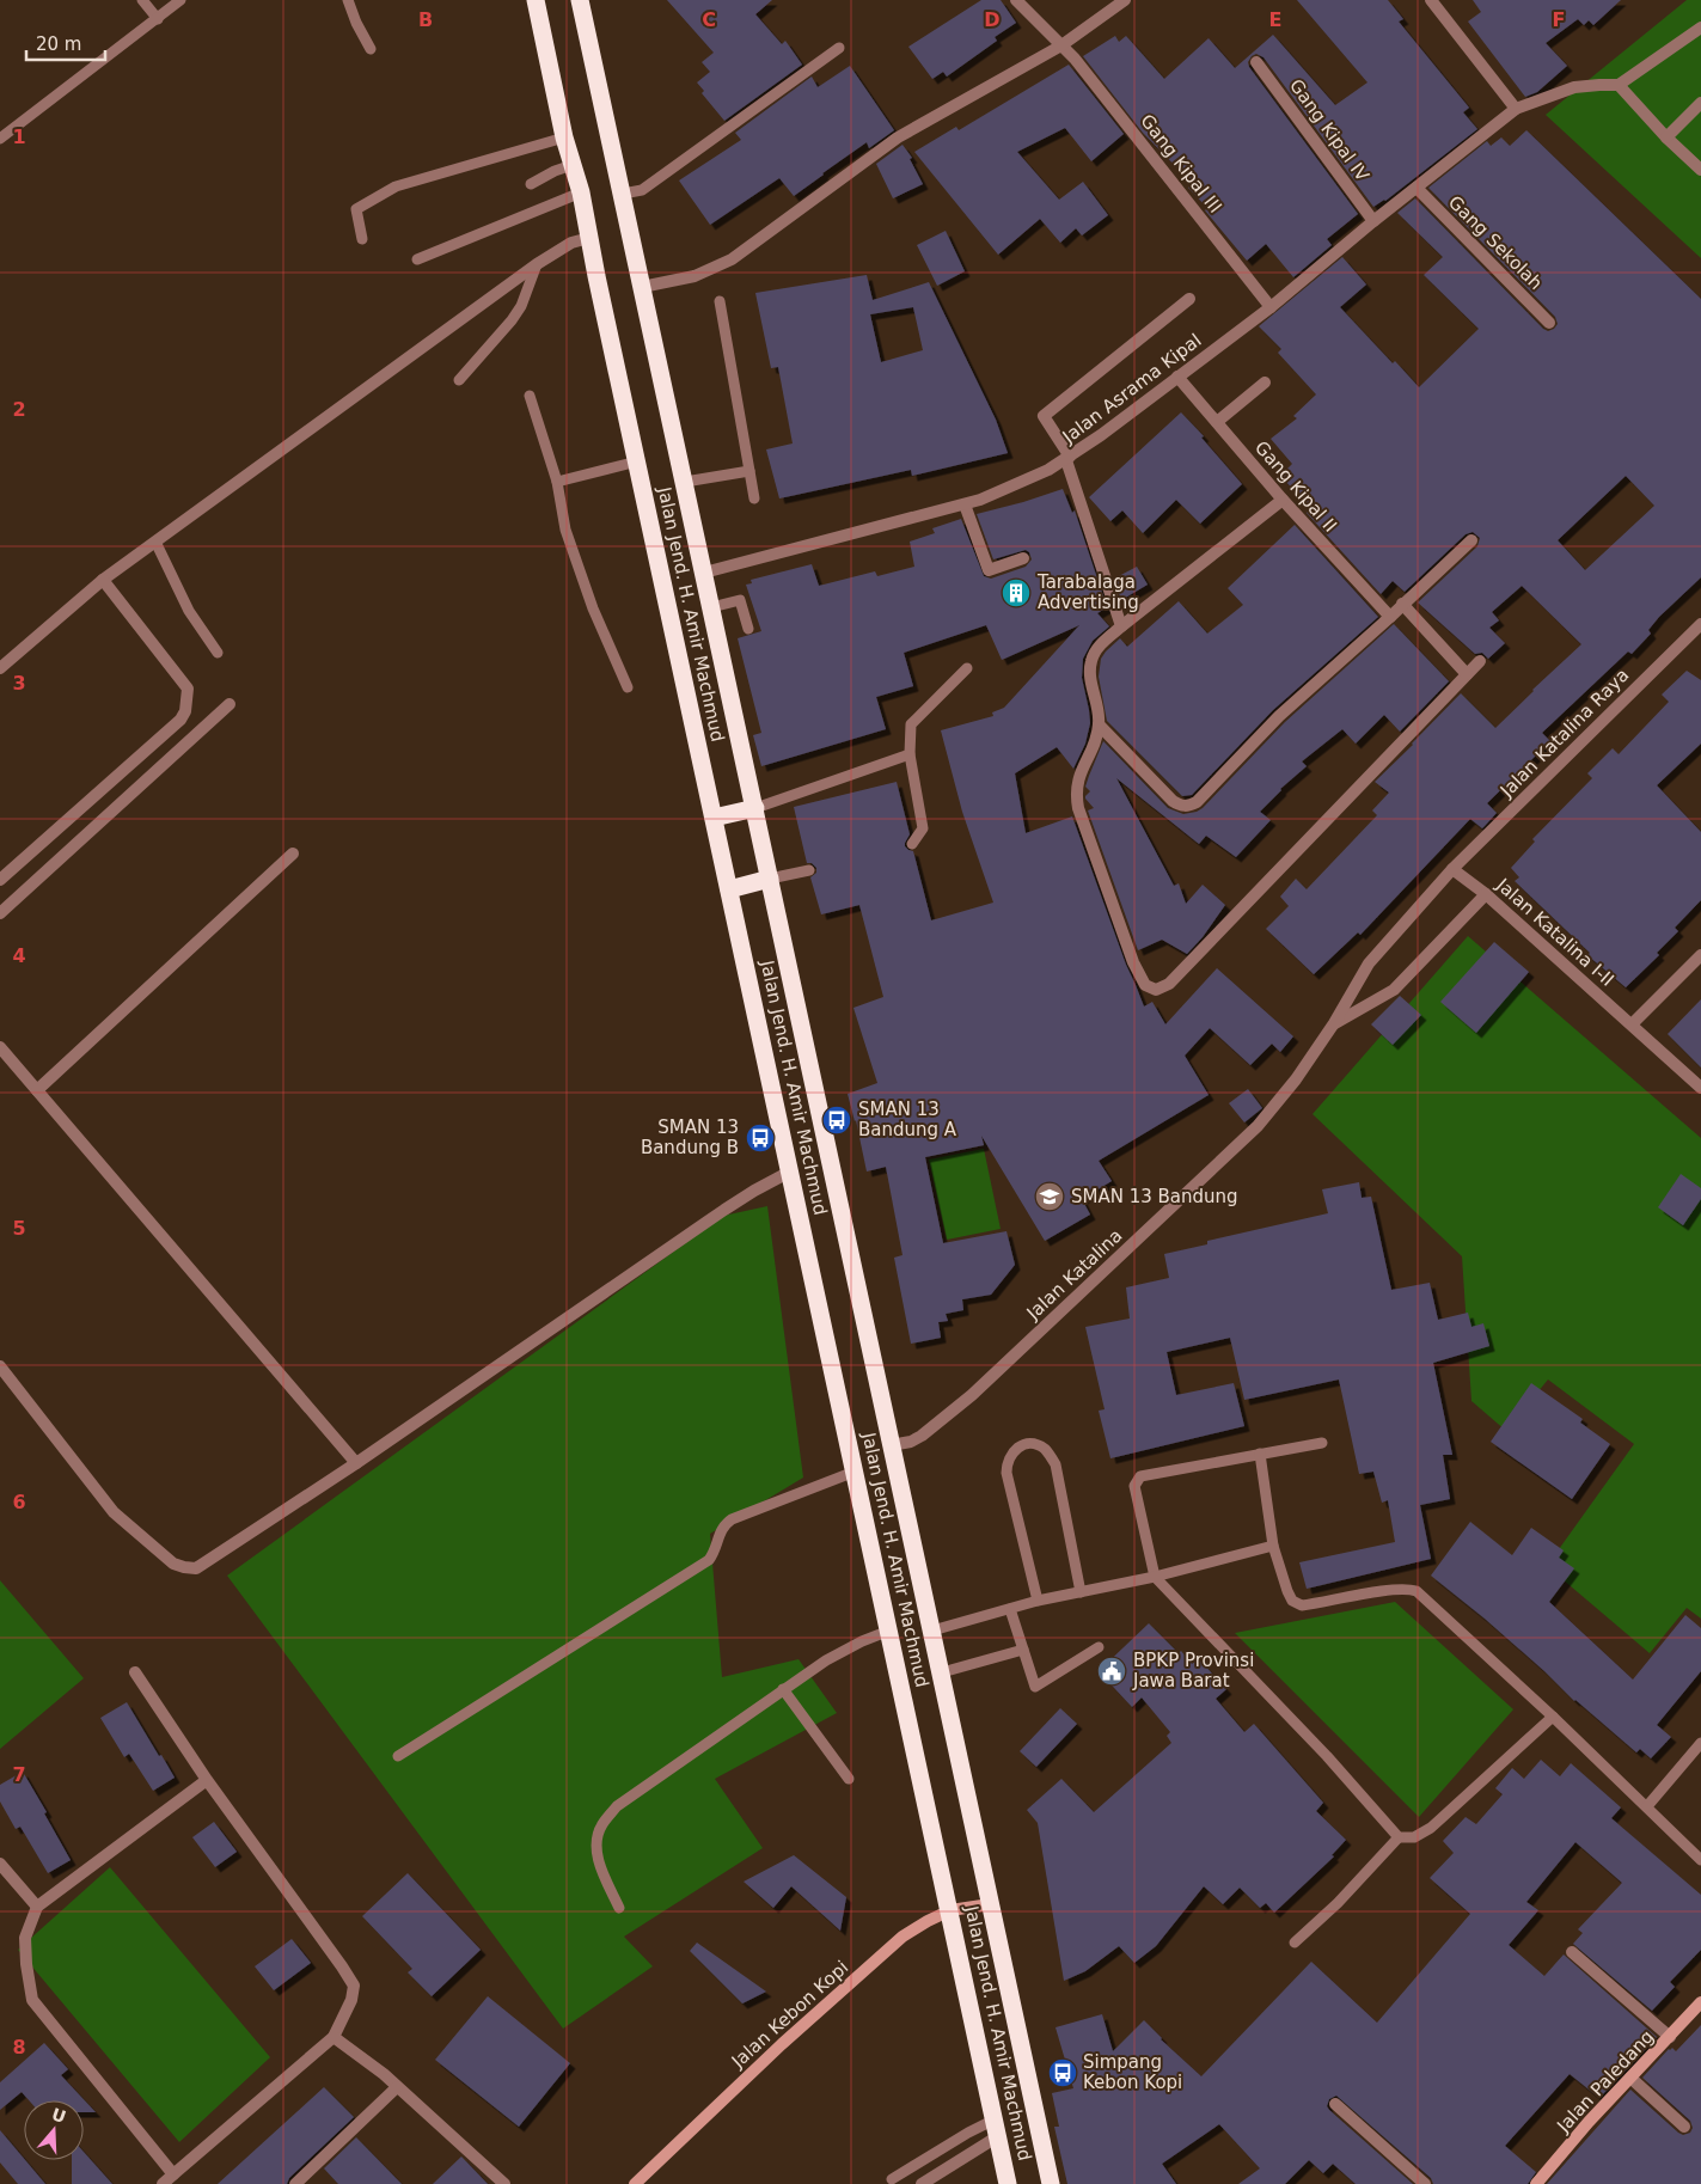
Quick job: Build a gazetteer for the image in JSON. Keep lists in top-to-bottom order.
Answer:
{
  "streets": {
    "highway": ["Jalan Jend. H. Amir Machmud"],
    "main road": ["Jalan Kebon Kopi", "Jalan Paledang"],
    "street": [
      "Gang Kipal IV",
      "Gang Kipal III",
      "Gang Sekolah",
      "Jalan Asrama Kipal",
      "Gang Kipal II",
      "Jalan Katalina Raya",
      "Jalan Katalina I-II",
      "Jalan Katalina"
    ]
  },
  "crossings": [
    ["Gang Kipal IV", "Jalan Asrama Kipal"],
    ["Gang Kipal III", "Jalan Asrama Kipal"],
    ["Gang Sekolah", "Jalan Asrama Kipal"],
    ["Jalan Asrama Kipal", "Gang Kipal II"],
    ["Jalan Asrama Kipal", "Jalan Jend. H. Amir Machmud"],
    ["Jalan Jend. H. Amir Machmud", "Jalan Katalina"],
    ["Jalan Jend. H. Amir Machmud", "Jalan Kebon Kopi"],
    ["Jalan Katalina Raya", "Jalan Katalina I-II"],
    ["Jalan Katalina Raya", "Jalan Katalina"],
    ["Jalan Katalina I-II", "Jalan Katalina"]
  ],
  "places": {
    "building": ["Tarabalaga Advertising"],
    "bus stop": ["SMAN 13 Bandung A", "SMAN 13 Bandung B", "Simpang Kebon Kopi"],
    "school or university": ["SMAN 13 Bandung"],
    "public building": ["BPKP Provinsi Jawa Barat"]
  },
  "scale_bar": "20 m",
  "north": "top",
  "grid": {
    "columns": [
      "B",
      "C",
      "D",
      "E",
      "F"
    ],
    "rows": [
      "1",
      "2",
      "3",
      "4",
      "5",
      "6",
      "7",
      "8"
    ]
  }
}
